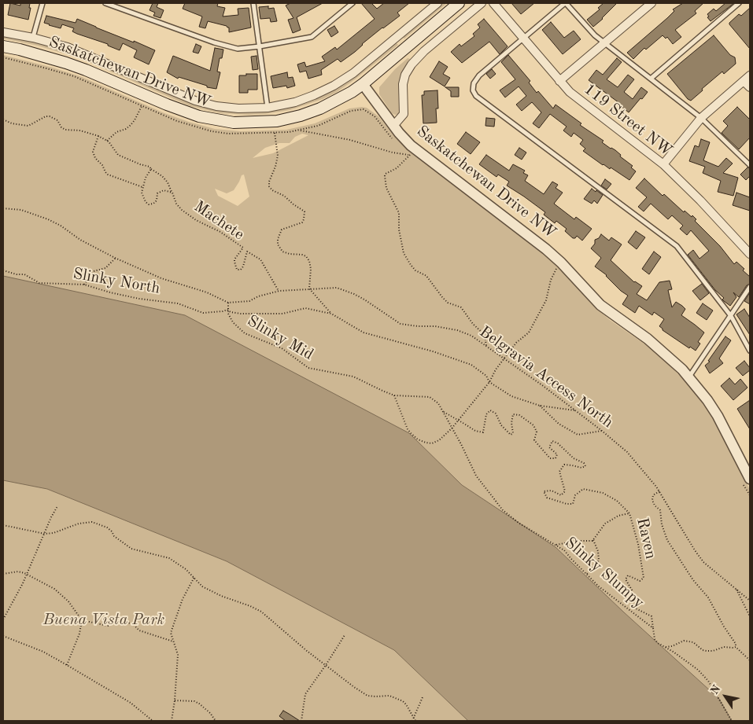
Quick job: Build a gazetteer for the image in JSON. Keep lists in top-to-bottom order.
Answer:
{
  "streets": {
    "main road": ["Saskatchewan Drive NW"],
    "street": ["119 Street NW"],
    "path": [
      "Machete",
      "Slinky North",
      "Slinky Mid",
      "Belgravia Access North",
      "Raven",
      "Slinky Slumpy"
    ]
  },
  "crossings": [
    ["Machete", "Belgravia Access North"],
    ["Slinky North", "Slinky Mid"],
    ["Slinky Mid", "Slinky Slumpy"],
    ["Raven", "Slinky Slumpy"]
  ],
  "parks": ["Buena Vista Park"],
  "north": "top left"
}
